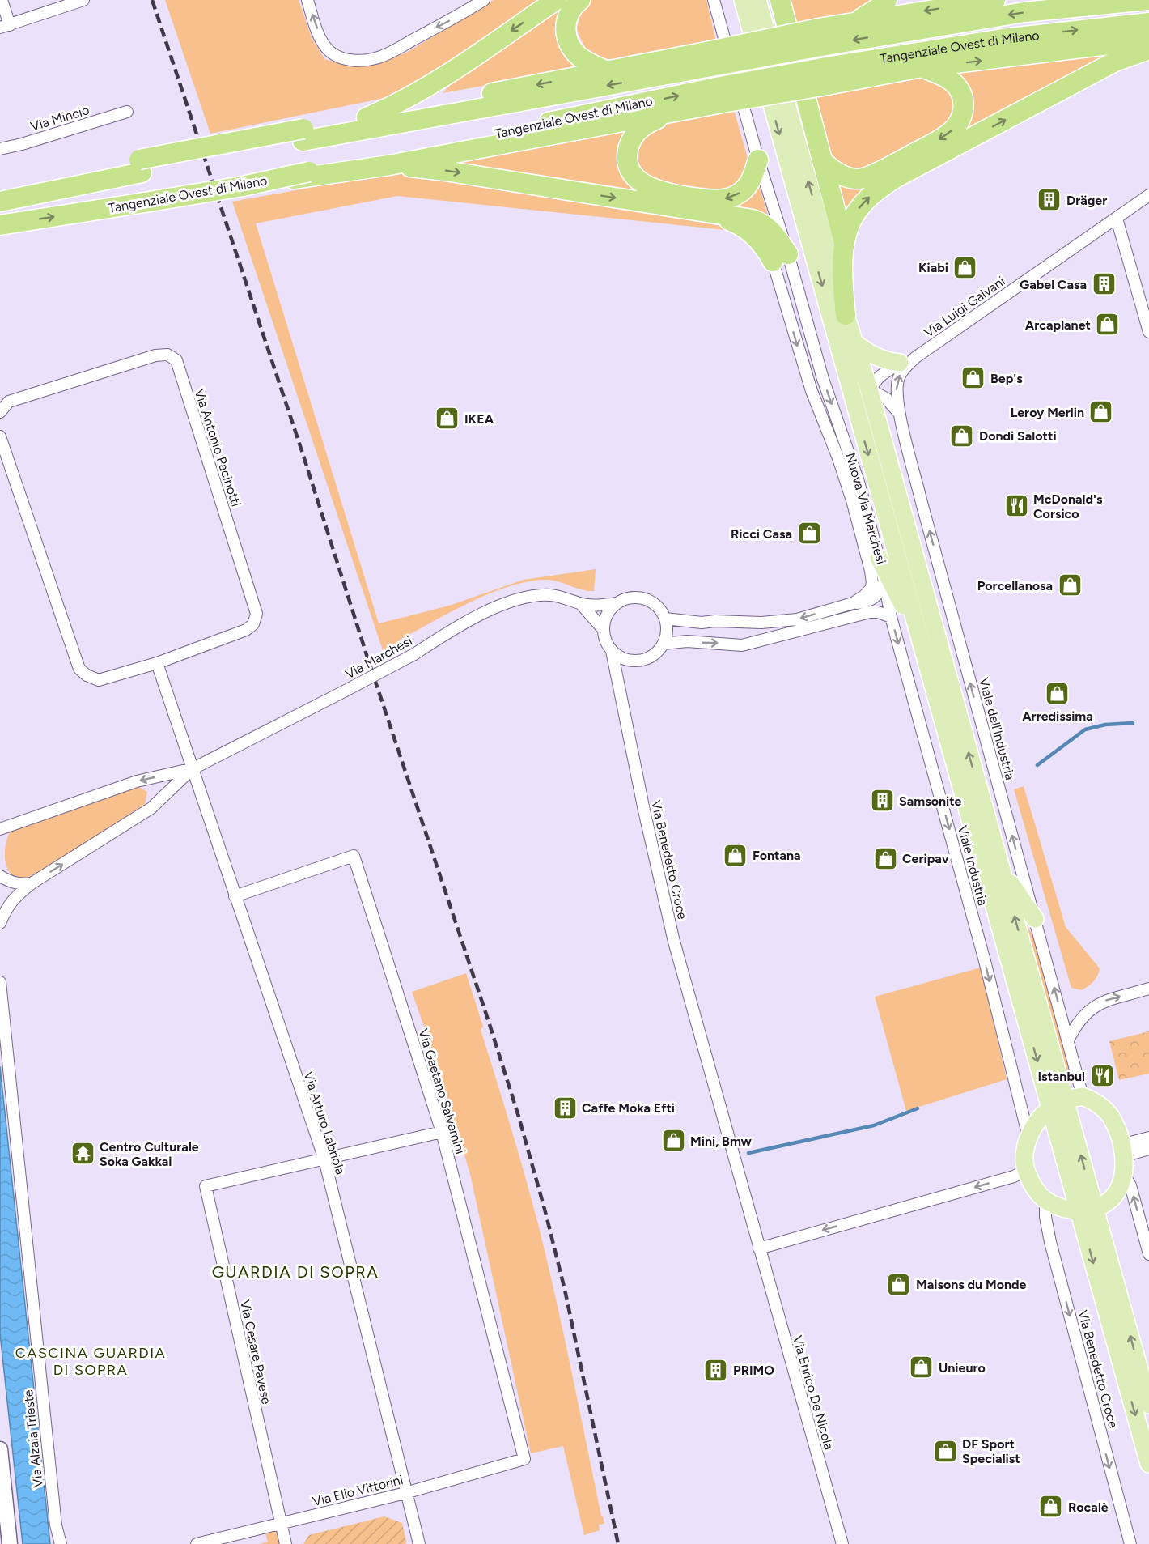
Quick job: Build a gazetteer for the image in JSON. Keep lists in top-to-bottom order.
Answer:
{
  "streets": {
    "highway": ["Tangenziale Ovest di Milano"],
    "street": [
      "Via Mincio",
      "Via Luigi Galvani",
      "Via Antonio Pacinotti",
      "Nuova Via Marchesi",
      "Via Marchesi",
      "Viale dell'Industria",
      "Via Benedetto Croce",
      "Viale Industria",
      "Via Gaetano Salvemini",
      "Via Arturo Labriola",
      "Via Cesare Pavese",
      "Via Enrico De Nicola",
      "Via Alzaia Trieste",
      "Via Elio Vittorini"
    ]
  },
  "crossings": [
    ["Via Luigi Galvani", "Viale dell'Industria"],
    ["Nuova Via Marchesi", "Via Marchesi"],
    ["Nuova Via Marchesi", "Via Benedetto Croce"],
    ["Nuova Via Marchesi", "Viale Industria"],
    ["Via Marchesi", "Via Benedetto Croce"],
    ["Via Marchesi", "Via Arturo Labriola"],
    ["Via Benedetto Croce", "Via Enrico De Nicola"],
    ["Via Gaetano Salvemini", "Via Arturo Labriola"],
    ["Via Gaetano Salvemini", "Via Elio Vittorini"],
    ["Via Arturo Labriola", "Via Cesare Pavese"],
    ["Via Arturo Labriola", "Via Elio Vittorini"],
    ["Via Cesare Pavese", "Via Elio Vittorini"]
  ],
  "one_way": ["Viale dell'Industria", "Via Benedetto Croce", "Viale Industria"],
  "districts": ["GUARDIA DI SOPRA", "CASCINA GUARDIA DI SOPRA"],
  "places": {
    "building": [
      "Dräger",
      "Gabel Casa",
      "Samsonite",
      "Caffe Moka Efti",
      "PRIMO"
    ],
    "shop": [
      "Kiabi",
      "Arcaplanet",
      "Bep's",
      "Leroy Merlin",
      "IKEA",
      "Dondi Salotti",
      "Ricci Casa",
      "Porcellanosa",
      "Arredissima",
      "Fontana",
      "Ceripav",
      "Mini, Bmw",
      "Maisons du Monde",
      "Unieuro",
      "DF Sport Specialist",
      "Rocalè"
    ],
    "restaurant": ["McDonald's Corsico", "Istanbul"],
    "temple": ["Centro Culturale Soka Gakkai"]
  }
}
